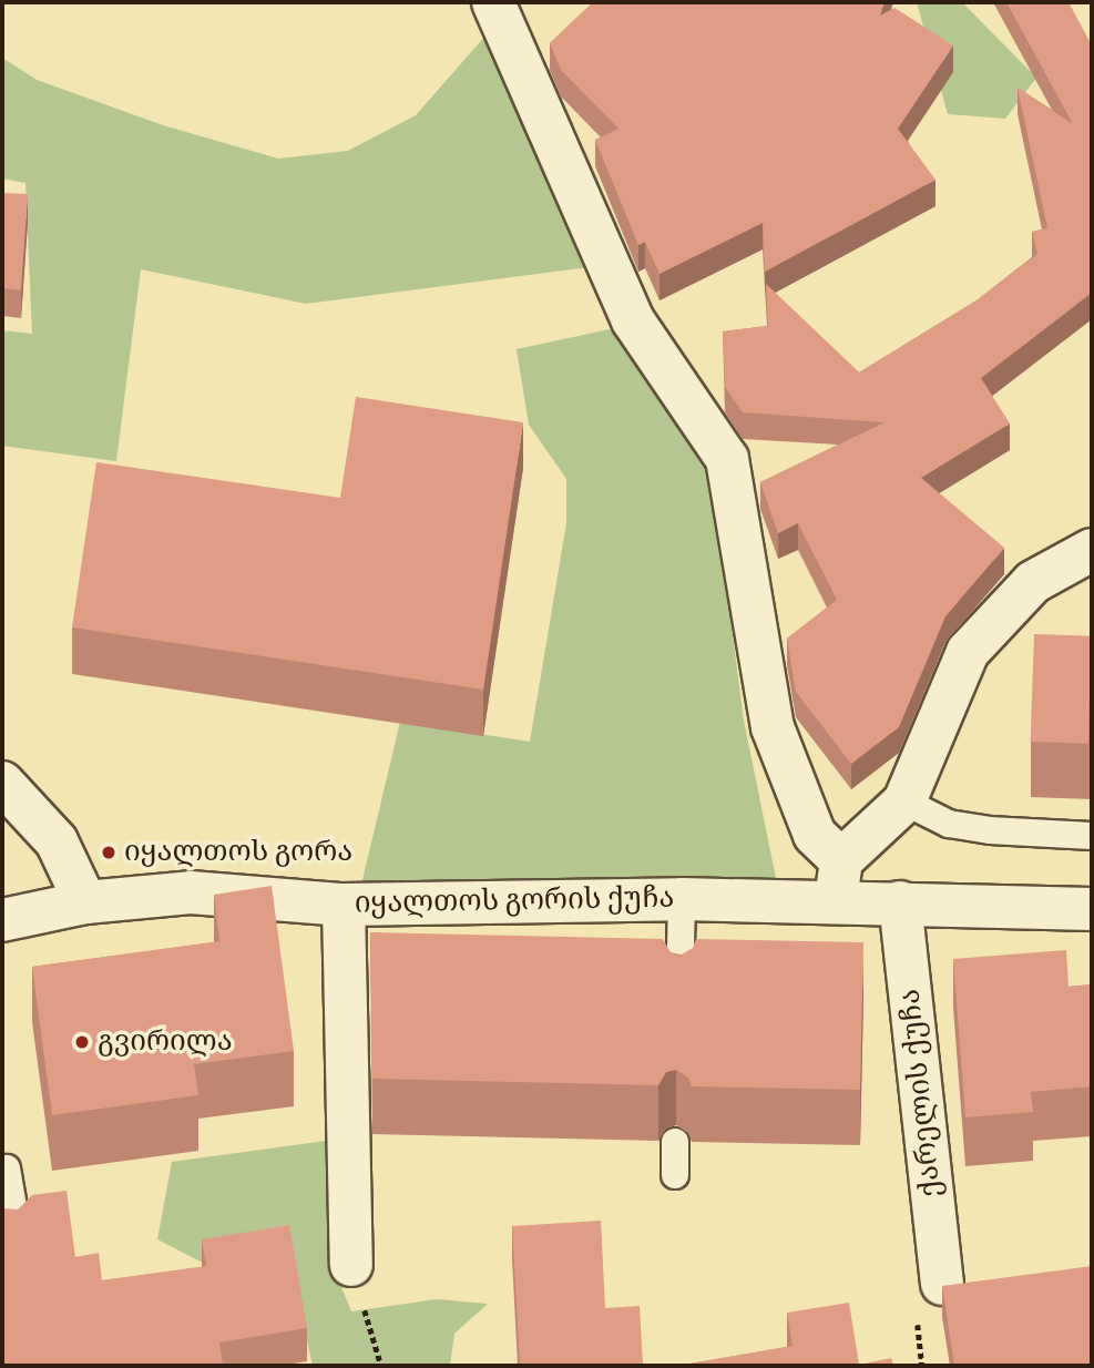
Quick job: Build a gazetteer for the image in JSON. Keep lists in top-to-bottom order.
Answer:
{
  "streets": {
    "street": ["იყალთოს გორის ქუჩა", "ქარელის ქუჩა"]
  },
  "crossings": [
    ["იყალთოს გორის ქუჩა", "ქარელის ქუჩა"]
  ],
  "places": ["იყალთოს გორა", "გვირილა"]
}
